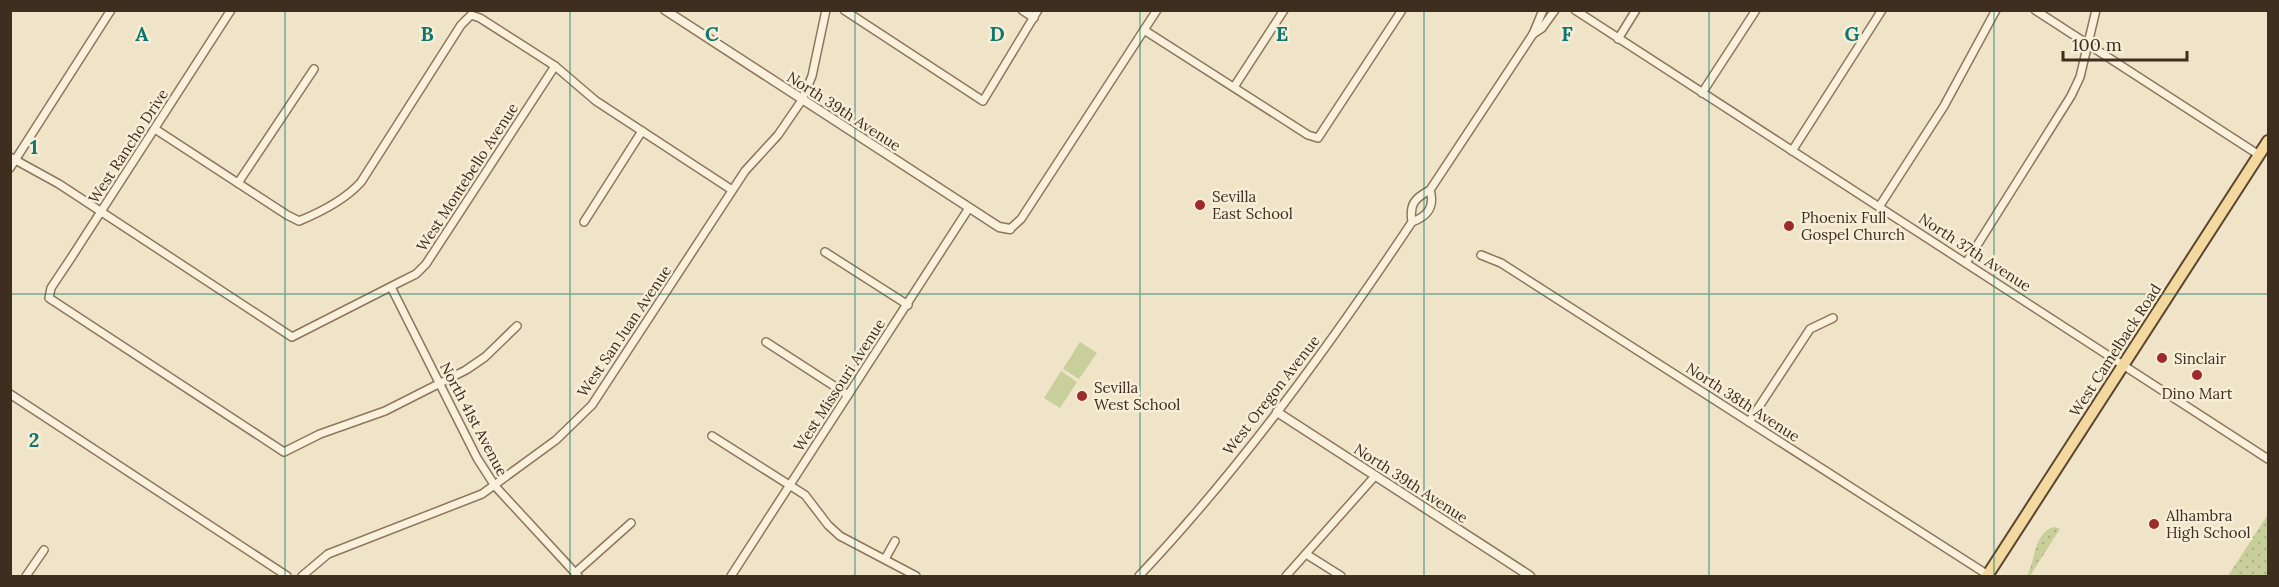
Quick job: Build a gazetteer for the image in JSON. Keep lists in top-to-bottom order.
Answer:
{
  "streets": {
    "main road": ["West Camelback Road"],
    "street": [
      "North 39th Avenue",
      "West Rancho Drive",
      "West Montebello Avenue",
      "North 37th Avenue",
      "West San Juan Avenue",
      "West Missouri Avenue",
      "West Oregon Avenue",
      "North 38th Avenue",
      "North 41st Avenue"
    ]
  },
  "crossings": [
    ["North 39th Avenue", "West San Juan Avenue"],
    ["North 39th Avenue", "West Missouri Avenue"],
    ["North 39th Avenue", "West Oregon Avenue"],
    ["West Rancho Drive", "West Montebello Avenue"],
    ["West Rancho Drive", "North 41st Avenue"],
    ["West Montebello Avenue", "North 41st Avenue"],
    ["North 37th Avenue", "West Camelback Road"],
    ["West San Juan Avenue", "North 41st Avenue"],
    ["West Camelback Road", "North 38th Avenue"]
  ],
  "places": [
    "Sevilla East School",
    "Phoenix Full Gospel Church",
    "Sinclair",
    "Dino Mart",
    "Sevilla West School",
    "Alhambra High School"
  ],
  "scale_bar": "100 m",
  "grid": {
    "columns": [
      "A",
      "B",
      "C",
      "D",
      "E",
      "F",
      "G"
    ],
    "rows": ["1", "2"]
  }
}
